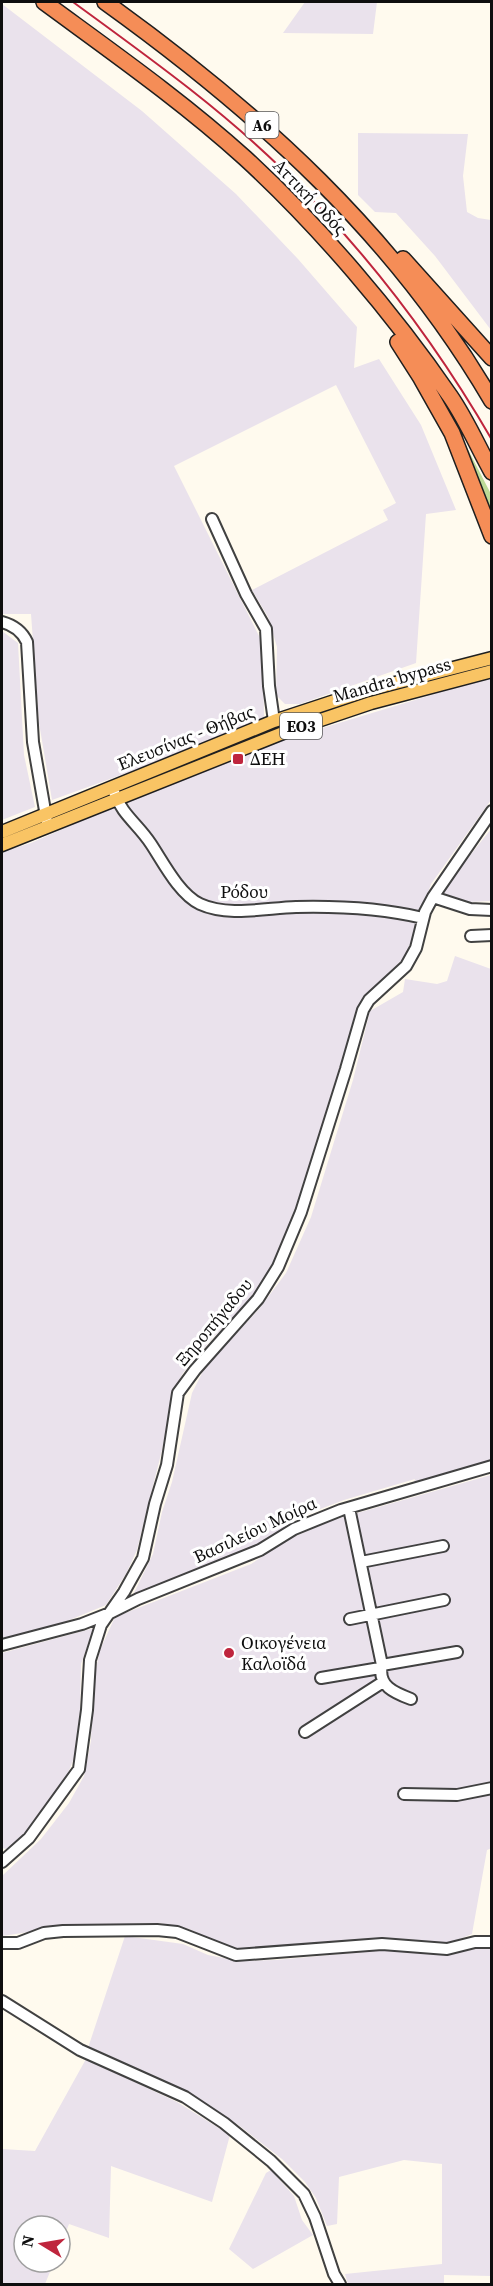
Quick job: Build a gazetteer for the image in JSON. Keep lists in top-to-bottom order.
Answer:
{
  "streets": {
    "highway": ["Α6", "Αττική Οδός"],
    "main road": ["Mandra bypass", "ΕΟ3", "Ελευσίνας - Θήβας"],
    "street": ["Ρόδου", "Ξηροπήγαδου", "Βασιλείου Μοίρα"]
  },
  "crossings": [
    ["Mandra bypass", "Ελευσίνας - Θήβας"],
    ["Mandra bypass", "Ρόδου"],
    ["Ελευσίνας - Θήβας", "Ρόδου"],
    ["Ρόδου", "Ξηροπήγαδου"],
    ["Ξηροπήγαδου", "Βασιλείου Μοίρα"]
  ],
  "places": {
    "transit": ["ΔΕΗ"],
    "other": ["Οικογένεια Καλοϊδά"]
  },
  "north": "left"
}
